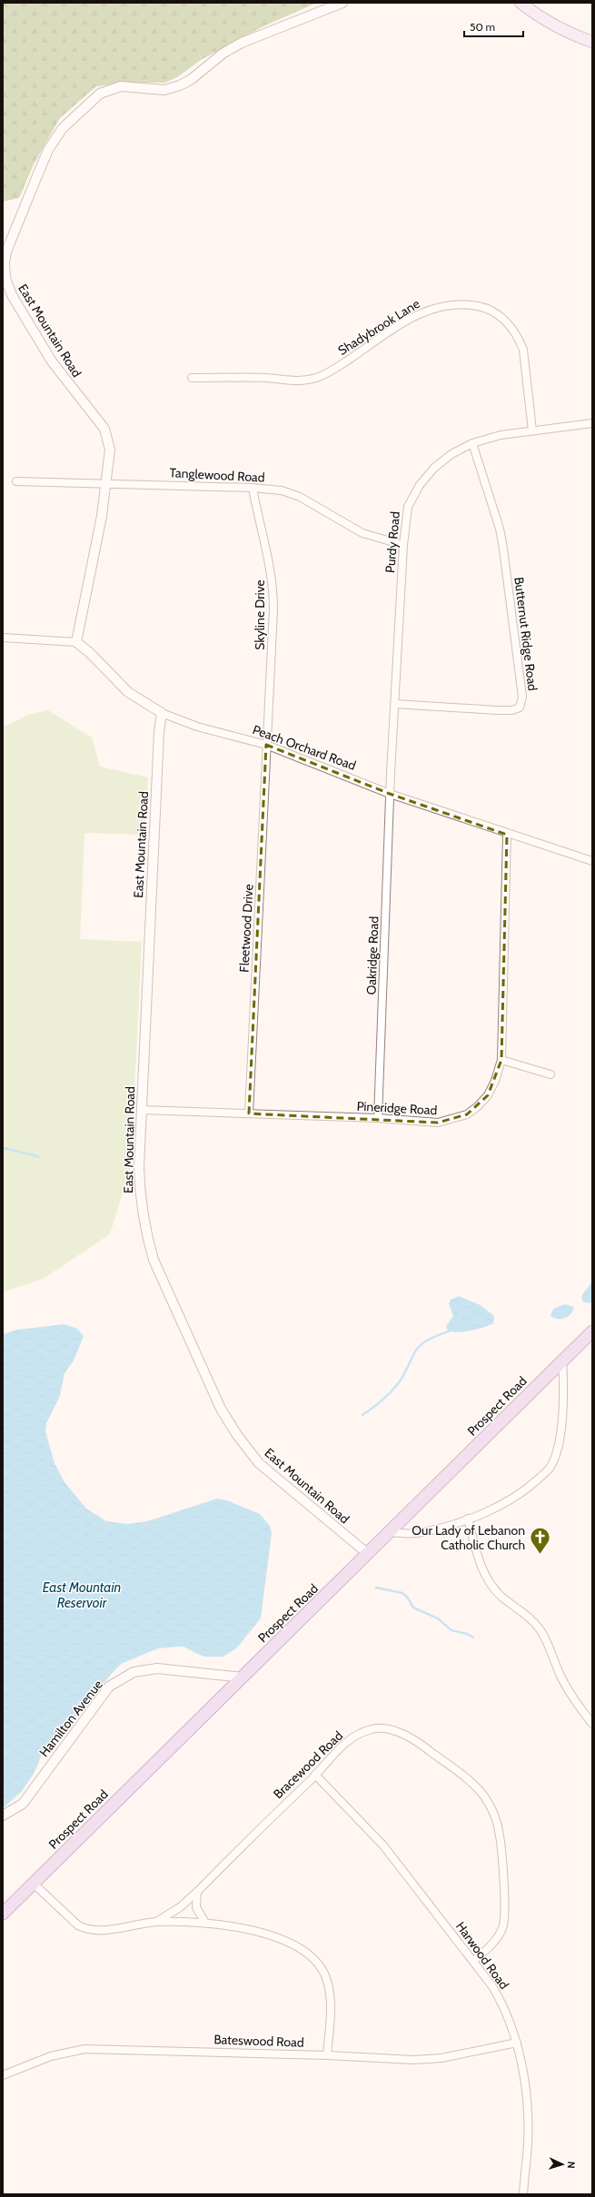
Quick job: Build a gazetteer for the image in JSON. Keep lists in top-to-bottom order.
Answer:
{
  "streets": {
    "main road": ["Prospect Road"],
    "street": [
      "Shadybrook Lane",
      "East Mountain Road",
      "Tanglewood Road",
      "Purdy Road",
      "Skyline Drive",
      "Butternut Ridge Road",
      "Peach Orchard Road",
      "Fleetwood Drive",
      "Oakridge Road",
      "Pineridge Road",
      "Hamilton Avenue",
      "Bracewood Road",
      "Harwood Road",
      "Bateswood Road"
    ]
  },
  "crossings": [
    ["Shadybrook Lane", "Purdy Road"],
    ["East Mountain Road", "Tanglewood Road"],
    ["East Mountain Road", "Peach Orchard Road"],
    ["East Mountain Road", "Pineridge Road"],
    ["East Mountain Road", "Prospect Road"],
    ["Tanglewood Road", "Purdy Road"],
    ["Tanglewood Road", "Skyline Drive"],
    ["Purdy Road", "Butternut Ridge Road"],
    ["Purdy Road", "Peach Orchard Road"],
    ["Purdy Road", "Oakridge Road"],
    ["Skyline Drive", "Peach Orchard Road"],
    ["Skyline Drive", "Fleetwood Drive"],
    ["Peach Orchard Road", "Fleetwood Drive"],
    ["Peach Orchard Road", "Oakridge Road"],
    ["Peach Orchard Road", "Pineridge Road"],
    ["Fleetwood Drive", "Pineridge Road"],
    ["Oakridge Road", "Pineridge Road"],
    ["Prospect Road", "Hamilton Avenue"],
    ["Bracewood Road", "Harwood Road"],
    ["Harwood Road", "Bateswood Road"]
  ],
  "water": ["East Mountain Reservoir"],
  "places": {
    "church": ["Our Lady of Lebanon Catholic Church"]
  },
  "scale_bar": "50 m",
  "north": "right"
}
